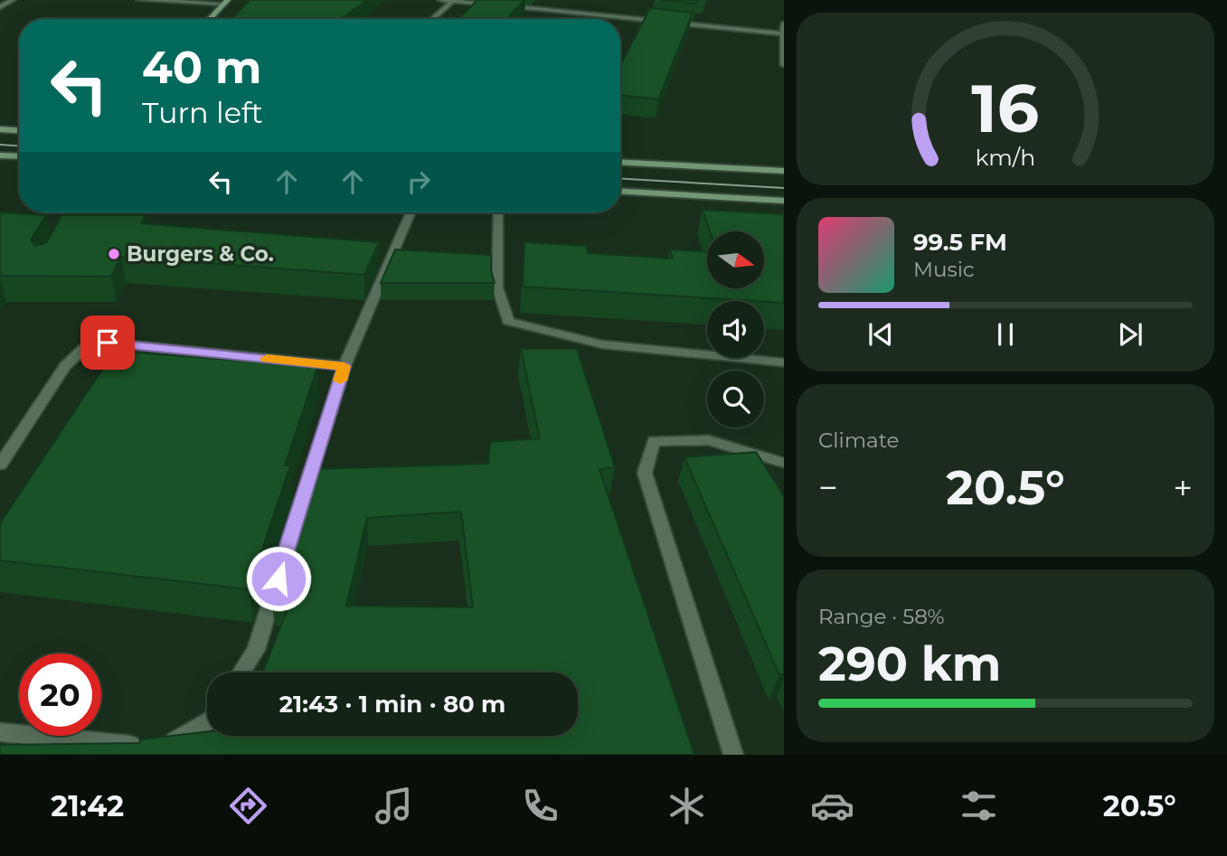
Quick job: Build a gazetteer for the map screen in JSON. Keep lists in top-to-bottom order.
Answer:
{
  "places": ["Burgers & Co."],
  "north": "right",
  "page": {
    "turn": ["40 m", "Turn left"],
    "song": ["99.5 FM", "Music"],
    "tile": [
      "Climate",
      ["Range · 58%", "290 km"]
    ],
    "heat": ["−", "20.5°", "+"],
    "limit": "20",
    "trip": "21:43 · 1 min · 80 m",
    "tabs": ["21:42", "20.5°"],
    "gauge": ["16", "km/h"]
  }
}
